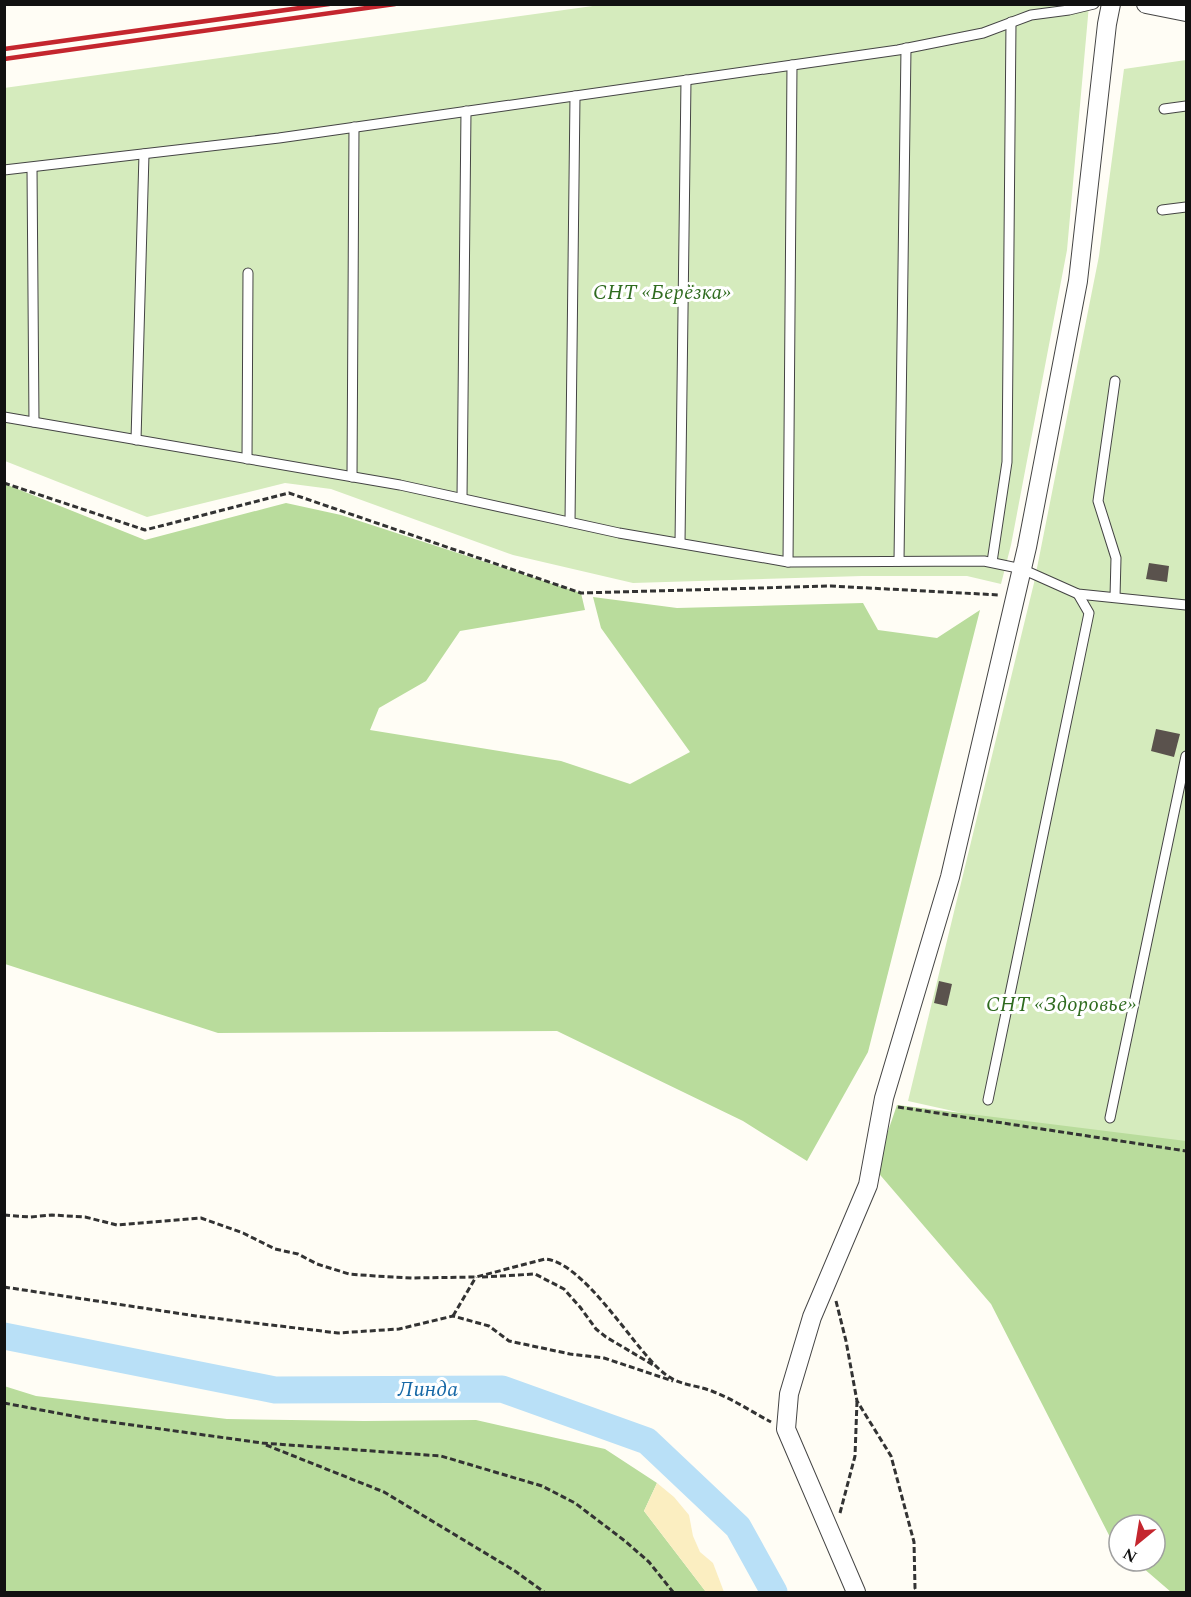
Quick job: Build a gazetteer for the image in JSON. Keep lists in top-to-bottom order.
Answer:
{
  "water": ["Линда"],
  "parks": ["СНТ «Берёзка»", "СНТ «Здоровье»"],
  "north": "bottom left"
}
